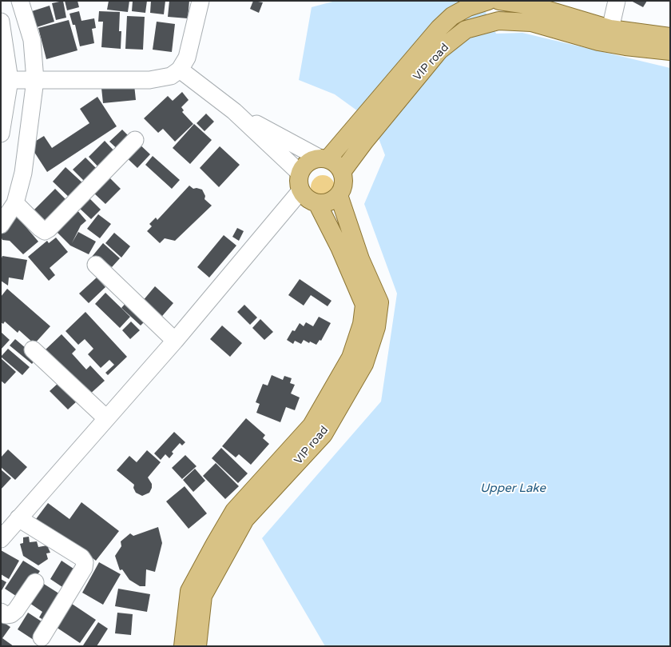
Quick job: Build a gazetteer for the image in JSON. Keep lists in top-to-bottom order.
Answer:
{
  "streets": {
    "main road": ["VIP road"]
  },
  "water": ["Upper Lake"]
}
